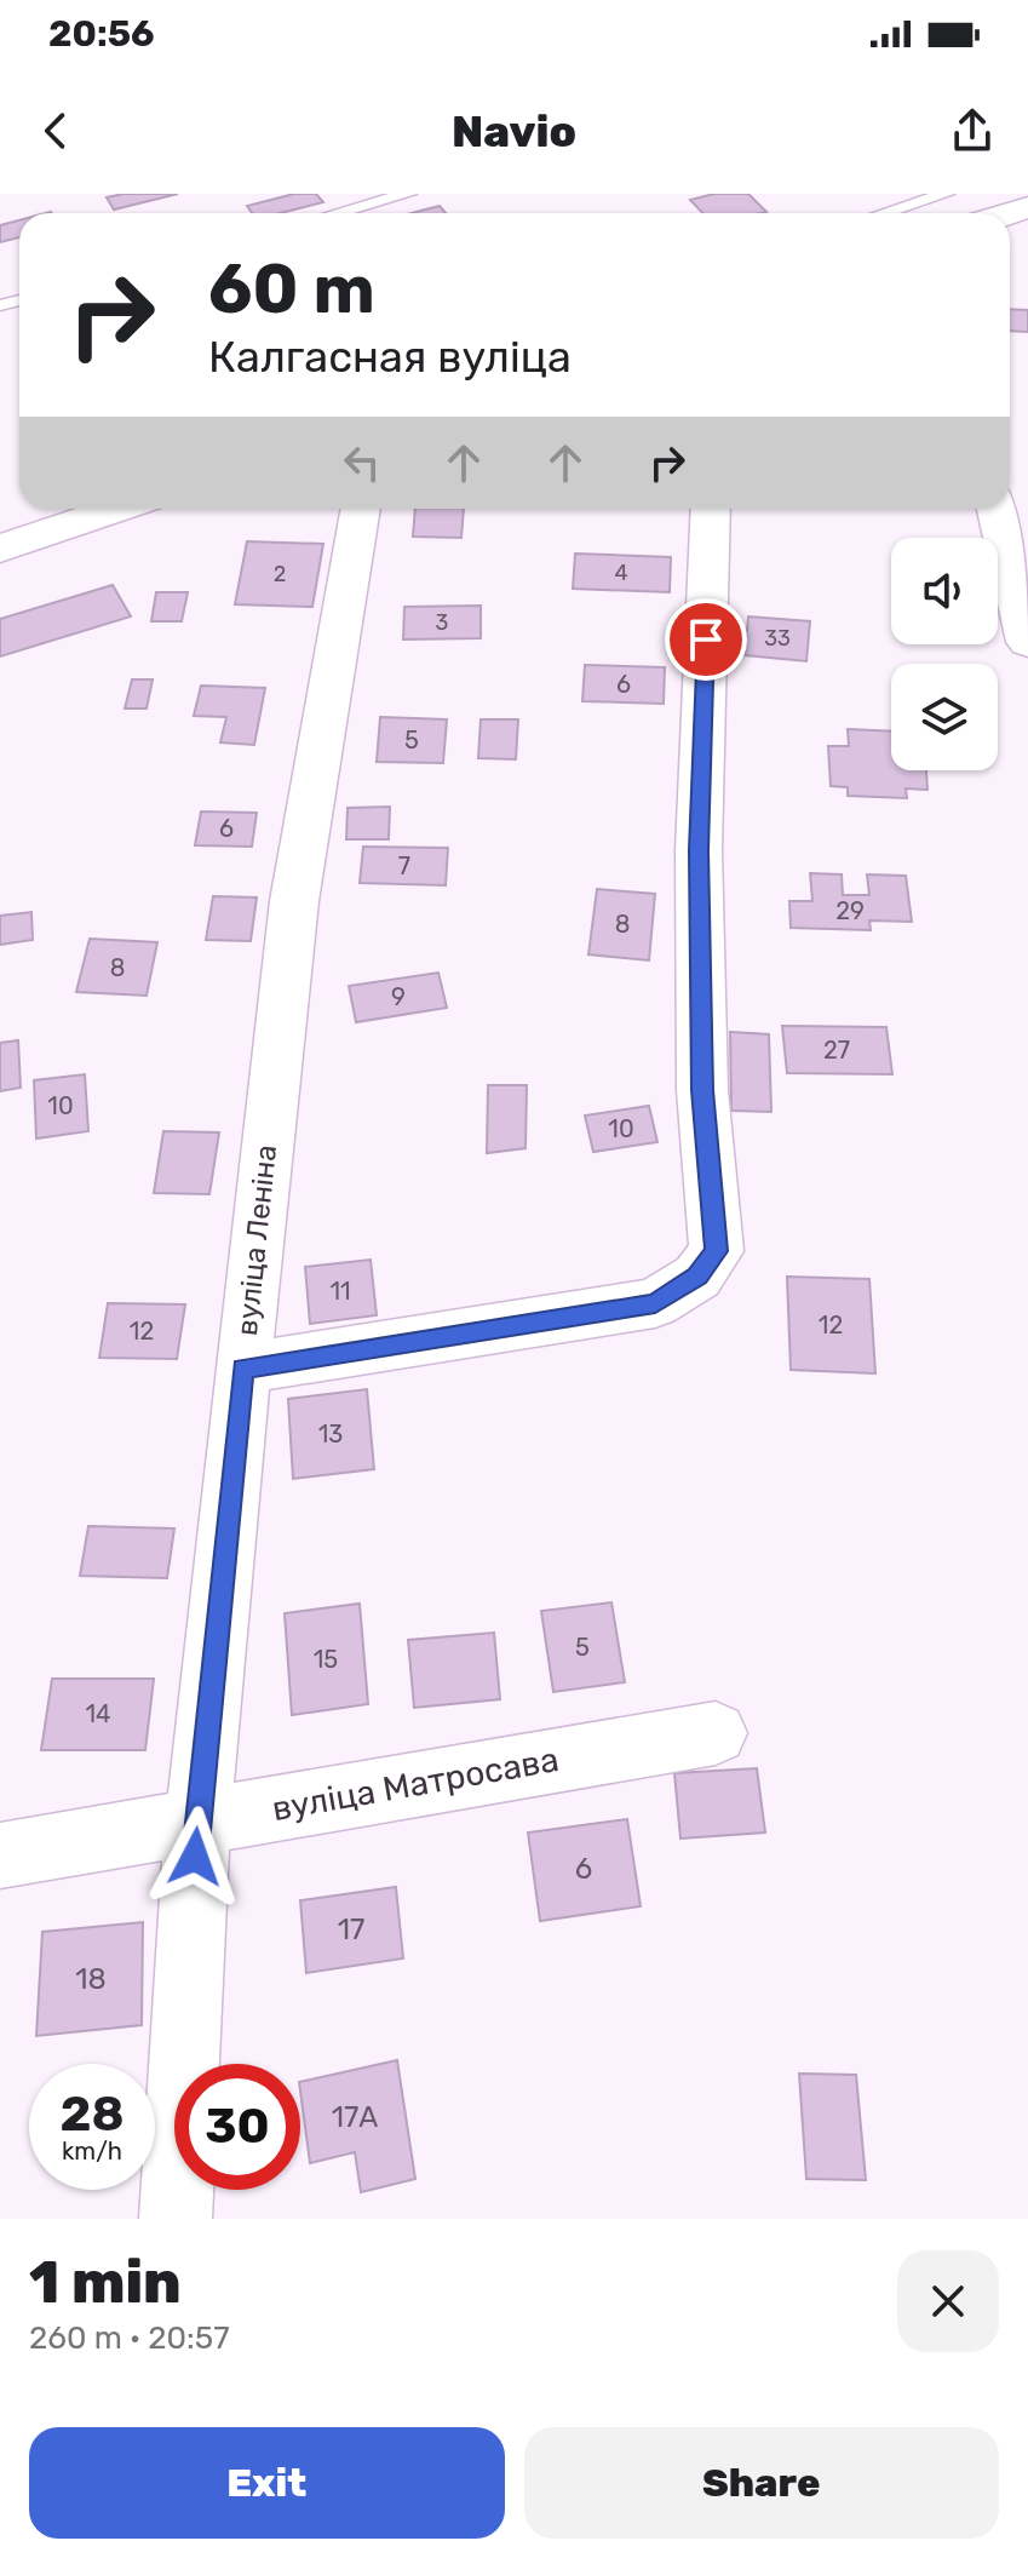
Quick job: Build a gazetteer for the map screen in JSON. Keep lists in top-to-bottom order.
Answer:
{
  "streets": {
    "street": ["вуліца Леніна", "вуліца Матросава"]
  },
  "crossings": [
    ["вуліца Леніна", "вуліца Матросава"]
  ],
  "house_numbers": [
    "4",
    "2",
    "3",
    "33",
    "6",
    "5",
    "6",
    "7",
    "29",
    "8",
    "8",
    "9",
    "27",
    "10",
    "10",
    "11",
    "12",
    "12",
    "13",
    "5",
    "15",
    "14",
    "6",
    "17",
    "18",
    "17А"
  ],
  "page": {
    "status": "20:56",
    "header": "Navio",
    "turn": ["60 m", "Калгасная вуліца"],
    "speed": "28 km/h",
    "limit": "30",
    "heading": ["1 min", "260 m · 20:57"],
    "buttons": ["Exit", "Share"]
  }
}
